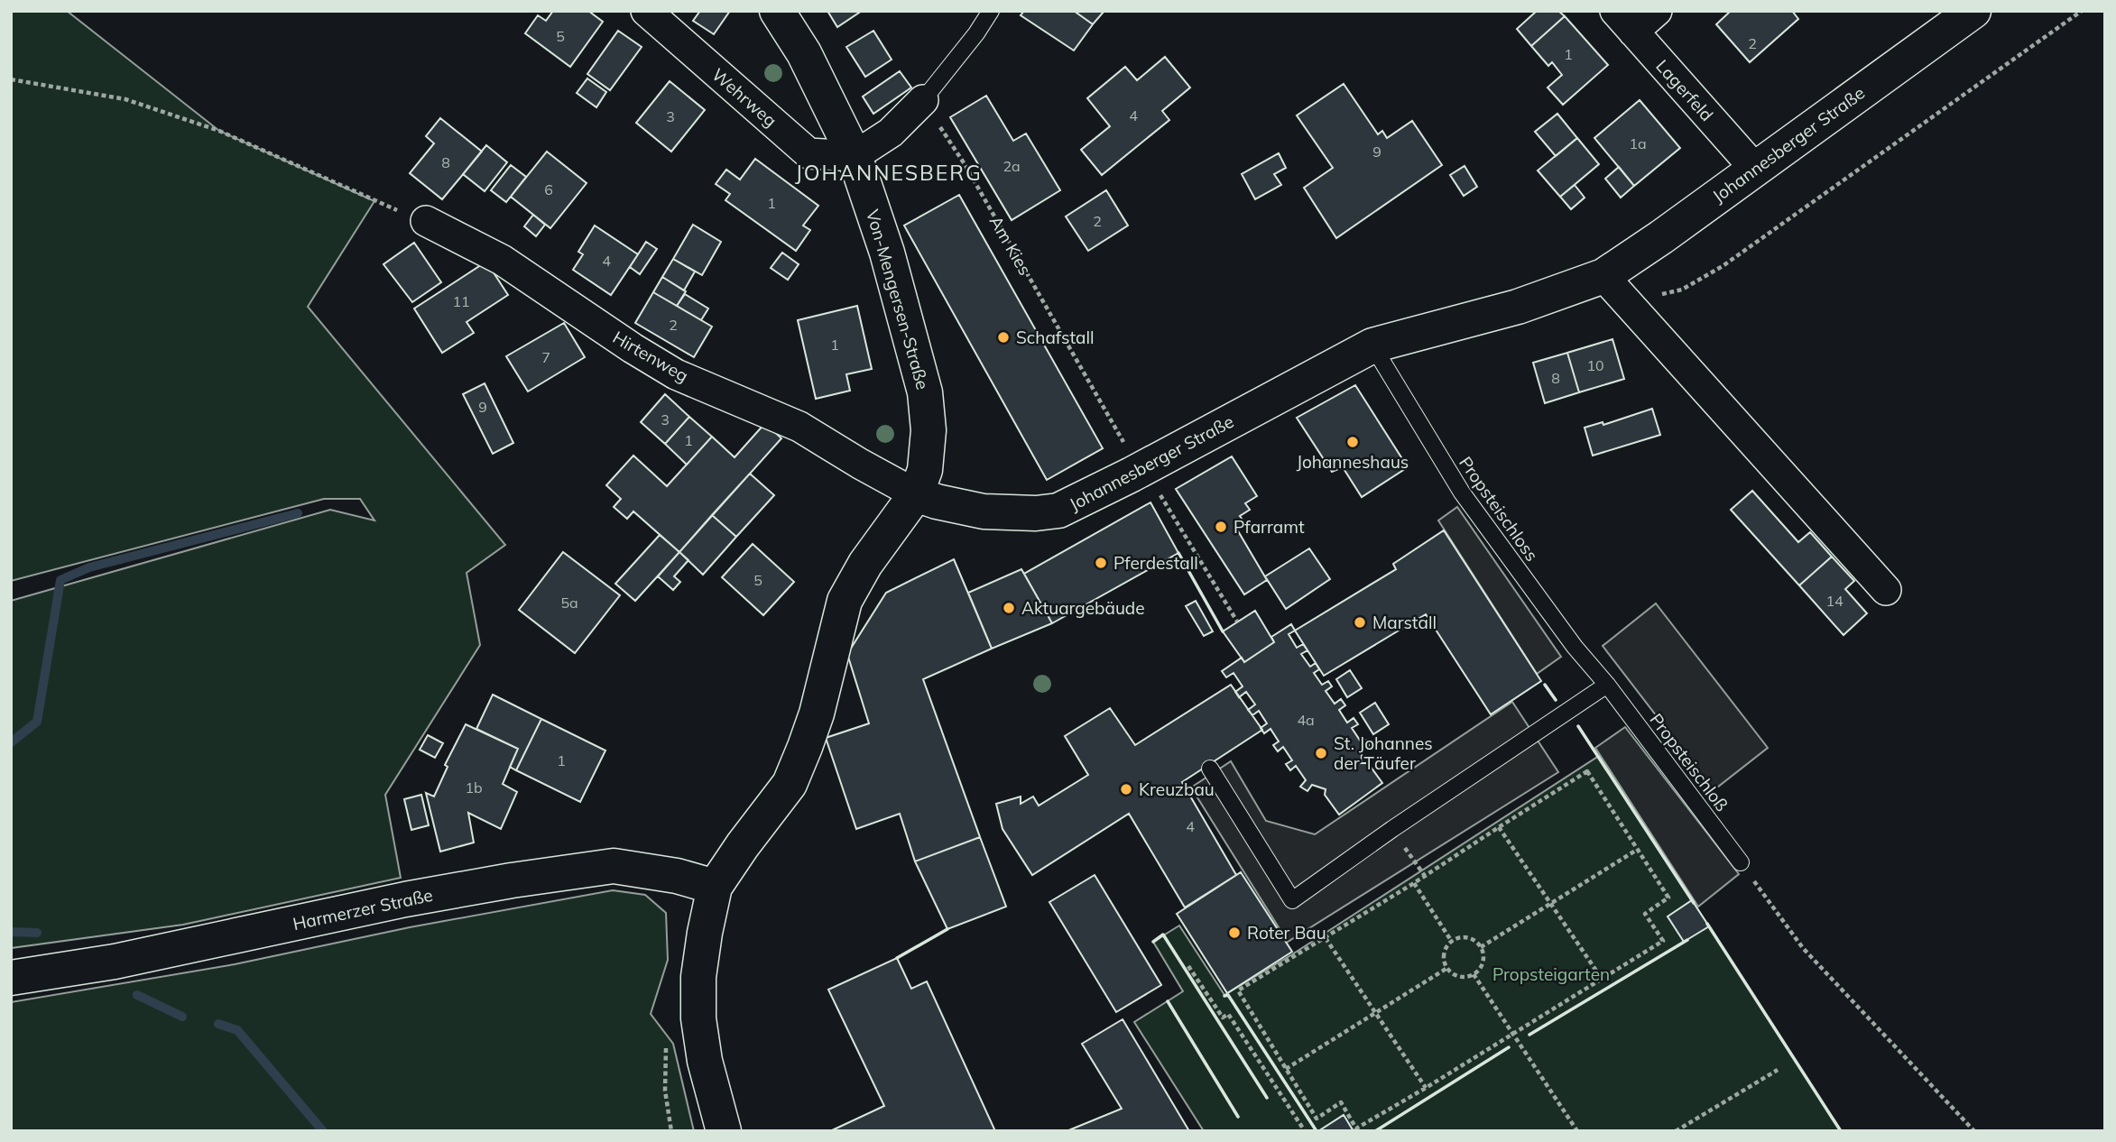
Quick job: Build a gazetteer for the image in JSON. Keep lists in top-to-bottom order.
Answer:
{
  "streets": {
    "street": [
      "Lagerfeld",
      "Wehrweg",
      "Johannesberger Straße",
      "Von-Mengersen-Straße",
      "Hirtenweg",
      "Harmerzer Straße"
    ],
    "lane": ["Propsteischloss", "Propsteischloß"],
    "path": ["Am Kies"]
  },
  "crossings": [
    ["Lagerfeld", "Johannesberger Straße"],
    ["Wehrweg", "Von-Mengersen-Straße"],
    ["Johannesberger Straße", "Am Kies"],
    ["Johannesberger Straße", "Von-Mengersen-Straße"],
    ["Johannesberger Straße", "Hirtenweg"],
    ["Johannesberger Straße", "Propsteischloss"],
    ["Von-Mengersen-Straße", "Hirtenweg"],
    ["Propsteischloss", "Propsteischloß"]
  ],
  "districts": ["JOHANNESBERG"],
  "parks": ["Propsteigarten"],
  "places": [
    "Schafstall",
    "Johanneshaus",
    "Pfarramt",
    "Pferdestall",
    "Aktuargebäude",
    "Marstall",
    "St. Johannes der Täufer",
    "Kreuzbau",
    "Roter Bau"
  ],
  "house_numbers": [
    "5",
    "2",
    "1",
    "4",
    "3",
    "1a",
    "9",
    "8",
    "2a",
    "6",
    "1",
    "2",
    "4",
    "11",
    "2",
    "1",
    "7",
    "10",
    "8",
    "9",
    "3",
    "1",
    "5",
    "14",
    "5a",
    "4a",
    "1",
    "1b",
    "4"
  ]
}
